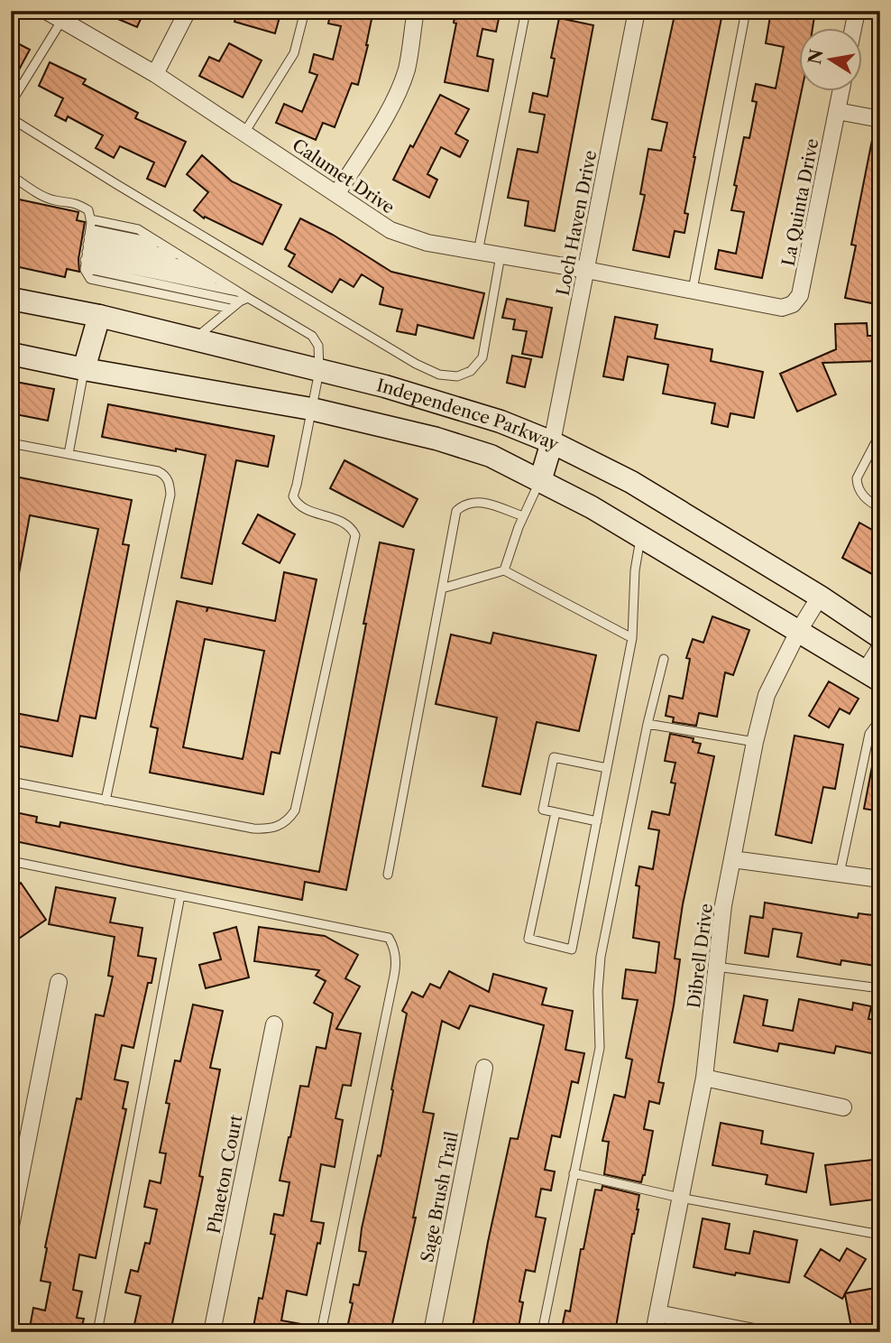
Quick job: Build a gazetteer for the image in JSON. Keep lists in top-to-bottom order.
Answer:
{
  "streets": {
    "main road": ["Independence Parkway"],
    "street": [
      "Calumet Drive",
      "La Quinta Drive",
      "Loch Haven Drive",
      "Dibrell Drive",
      "Phaeton Court",
      "Sage Brush Trail"
    ]
  },
  "crossings": [
    ["Calumet Drive", "La Quinta Drive"],
    ["Calumet Drive", "Loch Haven Drive"],
    ["Loch Haven Drive", "Independence Parkway"],
    ["Independence Parkway", "Dibrell Drive"]
  ],
  "north": "left"
}
